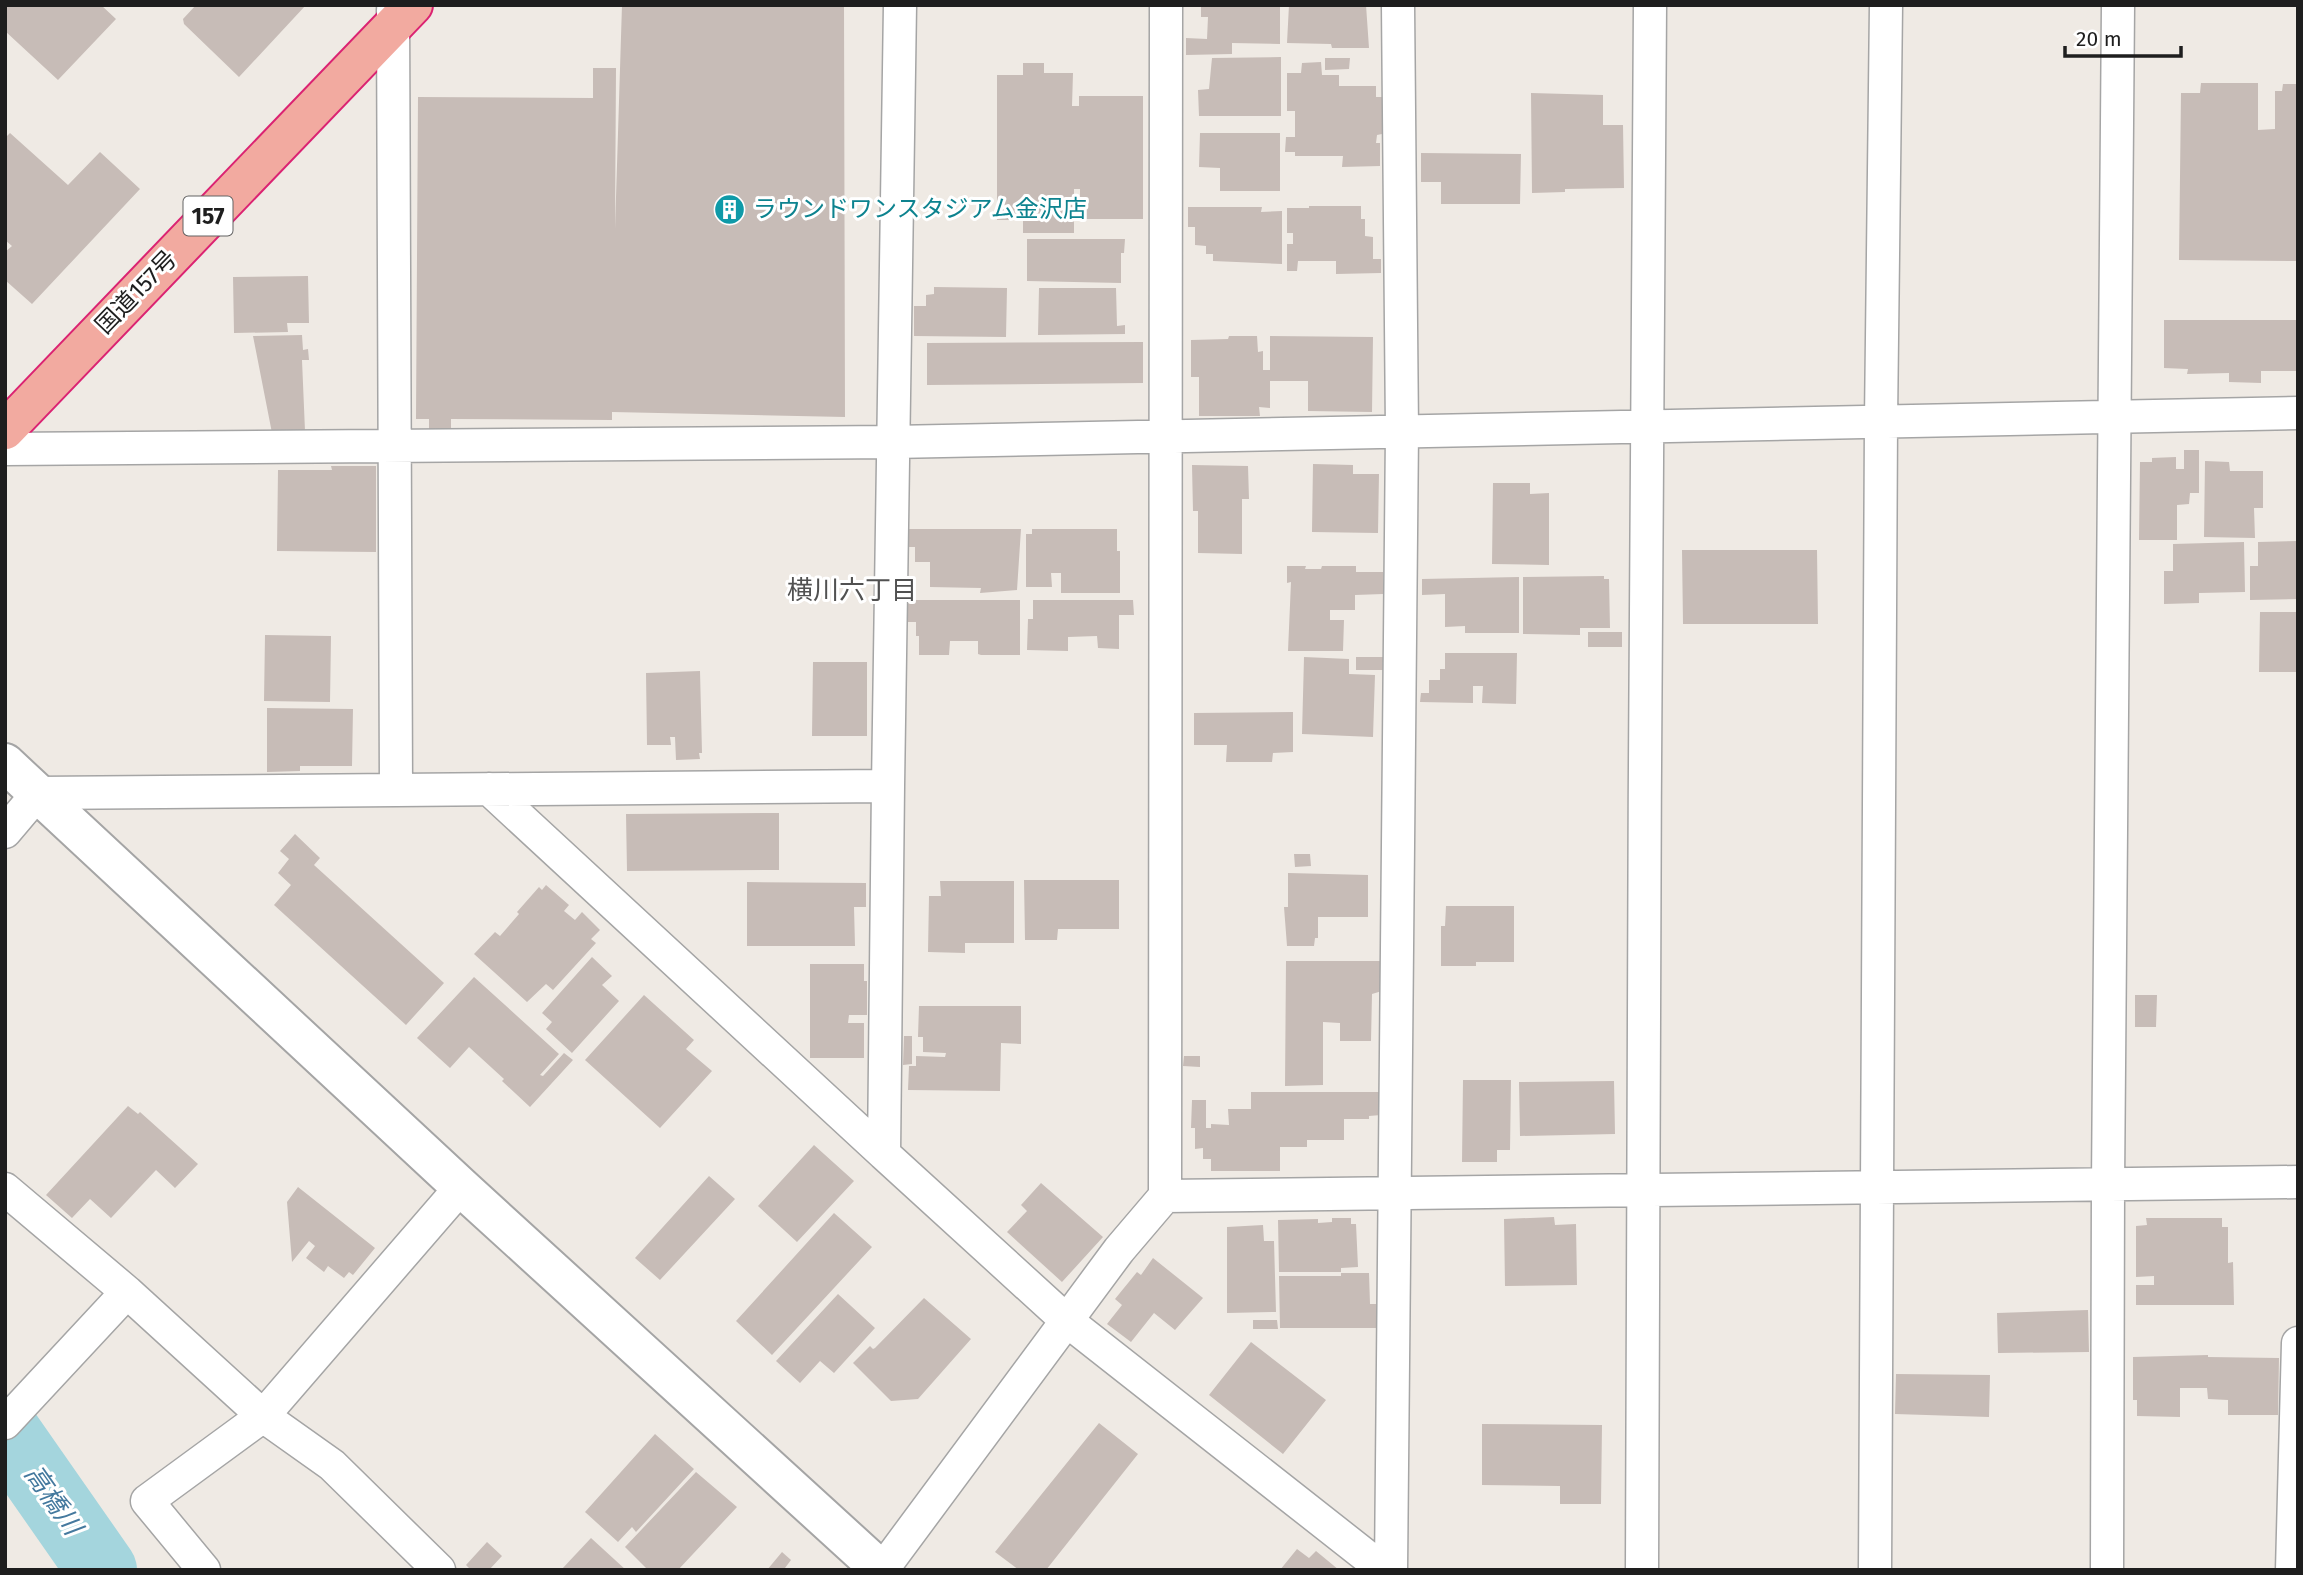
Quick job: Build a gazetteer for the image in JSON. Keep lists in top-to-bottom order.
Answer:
{
  "streets": {
    "highway": ["157", "国道157号"]
  },
  "districts": ["横川六丁目"],
  "water": ["高橋川"],
  "places": {
    "building": ["ラウンドワンスタジアム金沢店"]
  },
  "scale_bar": "20 m"
}
